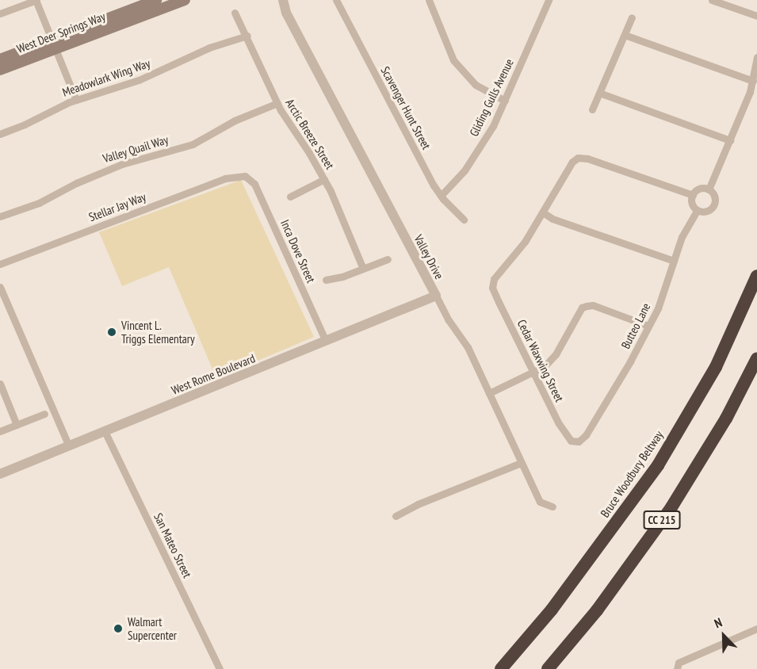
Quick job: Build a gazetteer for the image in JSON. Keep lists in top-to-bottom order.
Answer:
{
  "streets": {
    "highway": ["Bruce Woodbury Beltway", "CC 215"],
    "main road": ["West Deer Springs Way"],
    "street": [
      "Meadowlark Wing Way",
      "Gliding Gulls Avenue",
      "Scavenger Hunt Street",
      "Arctic Breeze Street",
      "Valley Quail Way",
      "Stellar Jay Way",
      "Inca Dove Street",
      "Valley Drive",
      "Butteo Lane",
      "Cedar Waxwing Street",
      "West Rome Boulevard",
      "San Mateo Street"
    ]
  },
  "crossings": [
    ["Meadowlark Wing Way", "Arctic Breeze Street"],
    ["Gliding Gulls Avenue", "Scavenger Hunt Street"],
    ["Arctic Breeze Street", "Valley Quail Way"],
    ["Stellar Jay Way", "Inca Dove Street"],
    ["Inca Dove Street", "West Rome Boulevard"],
    ["Valley Drive", "West Rome Boulevard"],
    ["Butteo Lane", "Cedar Waxwing Street"],
    ["West Rome Boulevard", "San Mateo Street"]
  ],
  "places": ["Vincent L. Triggs Elementary", "Walmart Supercenter"],
  "north": "top left"
}
